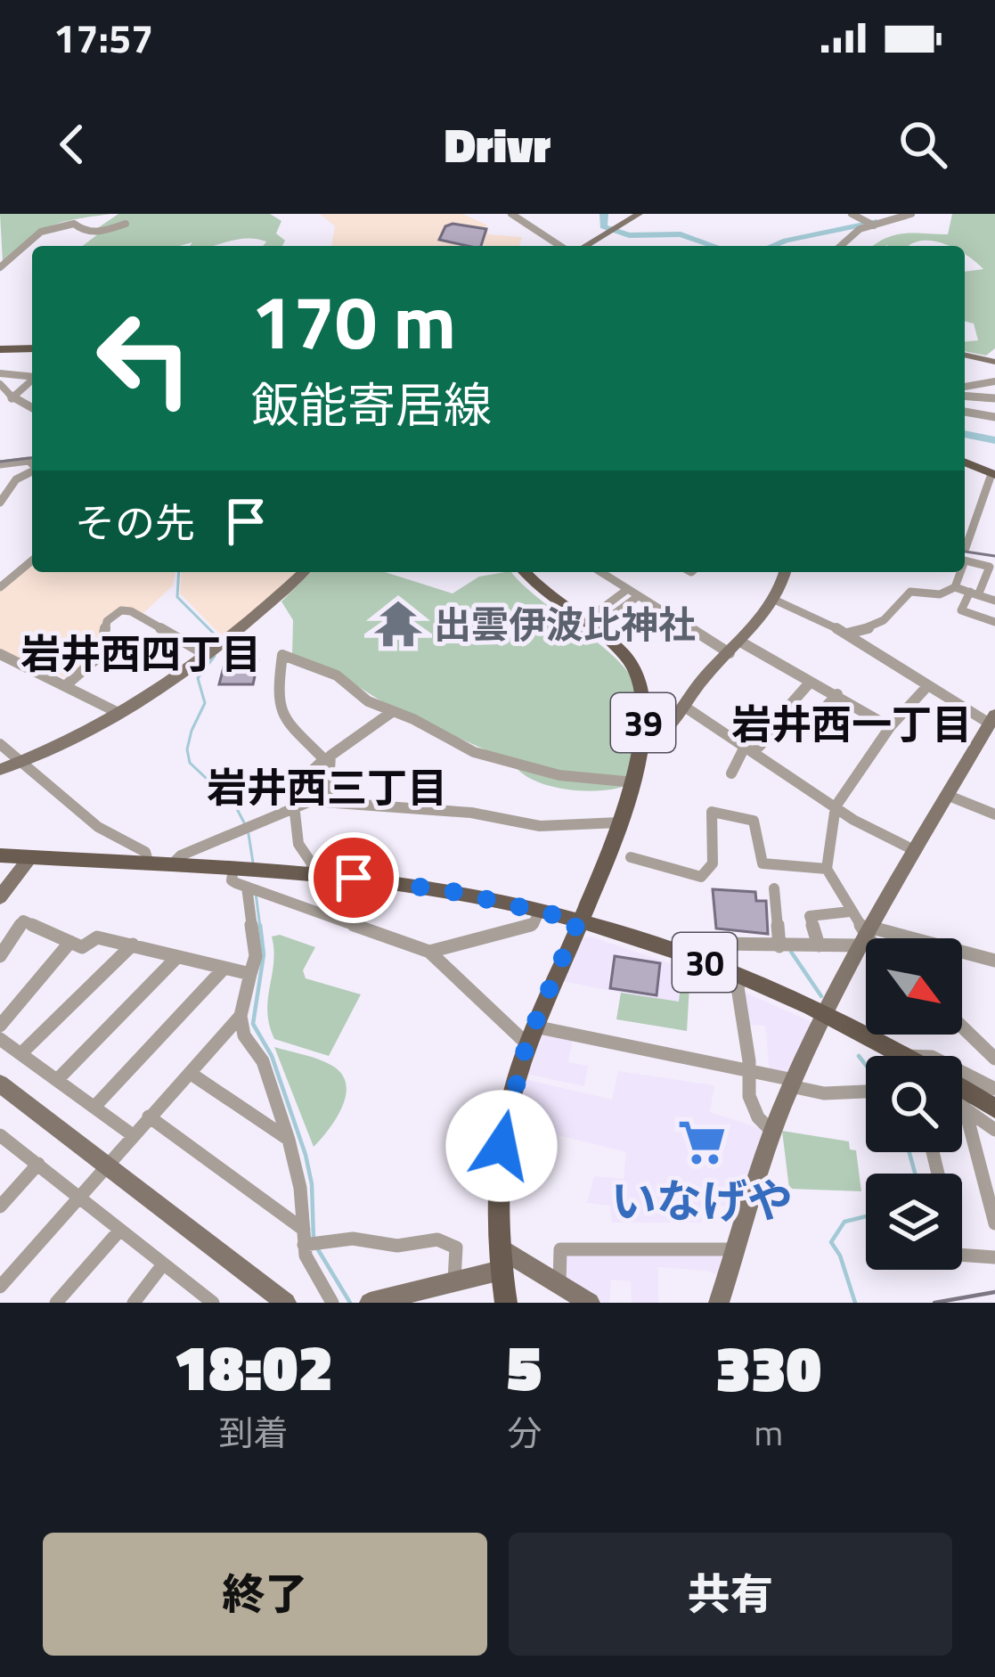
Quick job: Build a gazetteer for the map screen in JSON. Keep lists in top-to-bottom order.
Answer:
{
  "streets": {
    "main road": ["39", "30"]
  },
  "crossings": [
    ["39", "30"]
  ],
  "districts": ["岩井西四丁目", "岩井西一丁目", "岩井西三丁目"],
  "places": {
    "temple": ["出雲伊波比神社"],
    "supermarket": ["いなげや"]
  },
  "north": "bottom right",
  "page": {
    "status": "17:57",
    "header": "Drivr",
    "turn": ["170 m", "飯能寄居線"],
    "then": "その先",
    "eta": [
      "18:02",
      "到着",
      "5",
      "分",
      "330",
      "m"
    ],
    "buttons": ["終了", "共有"]
  }
}
